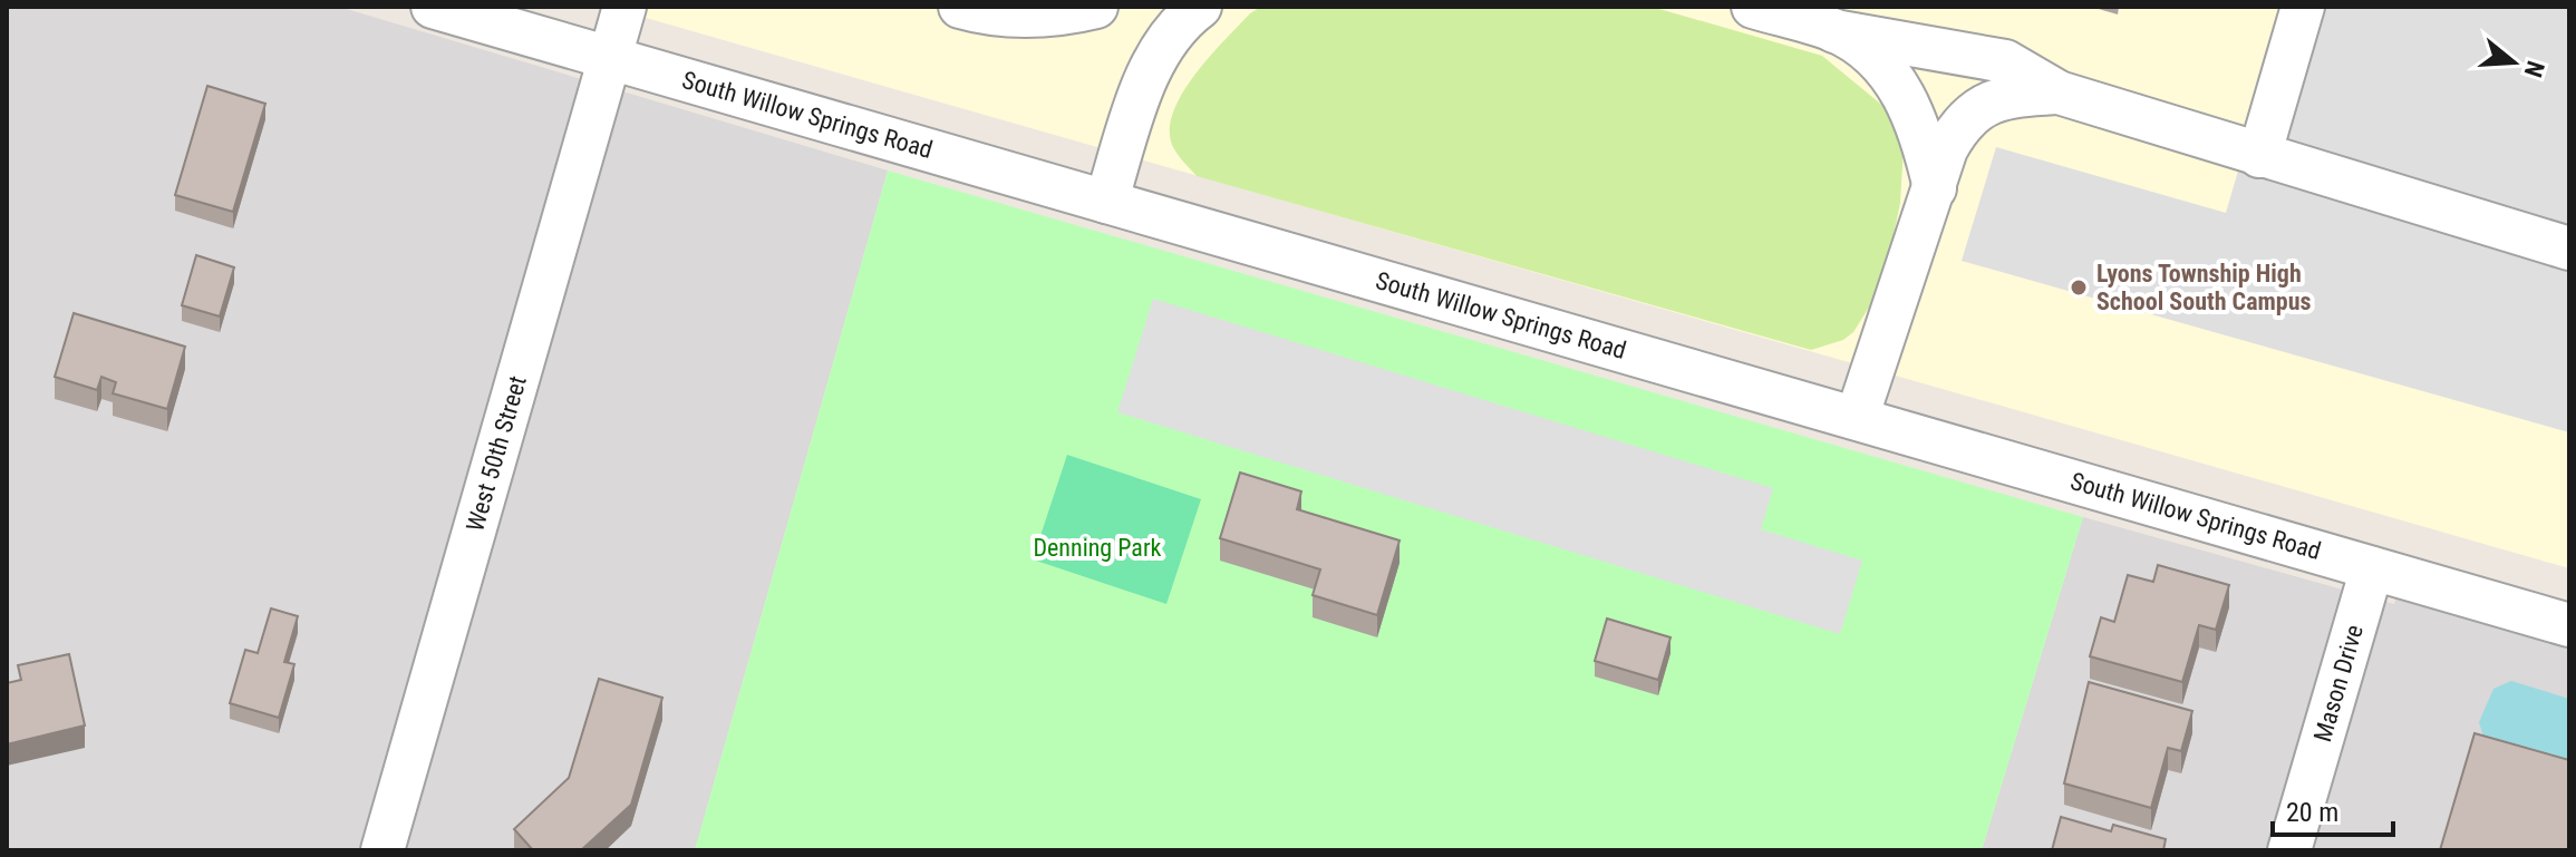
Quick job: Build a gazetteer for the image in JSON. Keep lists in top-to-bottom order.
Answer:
{
  "streets": {
    "street": ["South Willow Springs Road", "West 50th Street", "Mason Drive"]
  },
  "crossings": [
    ["South Willow Springs Road", "West 50th Street"],
    ["South Willow Springs Road", "Mason Drive"]
  ],
  "parks": ["Denning Park"],
  "places": ["Lyons Township High School South Campus"],
  "scale_bar": "20 m",
  "north": "right"
}
